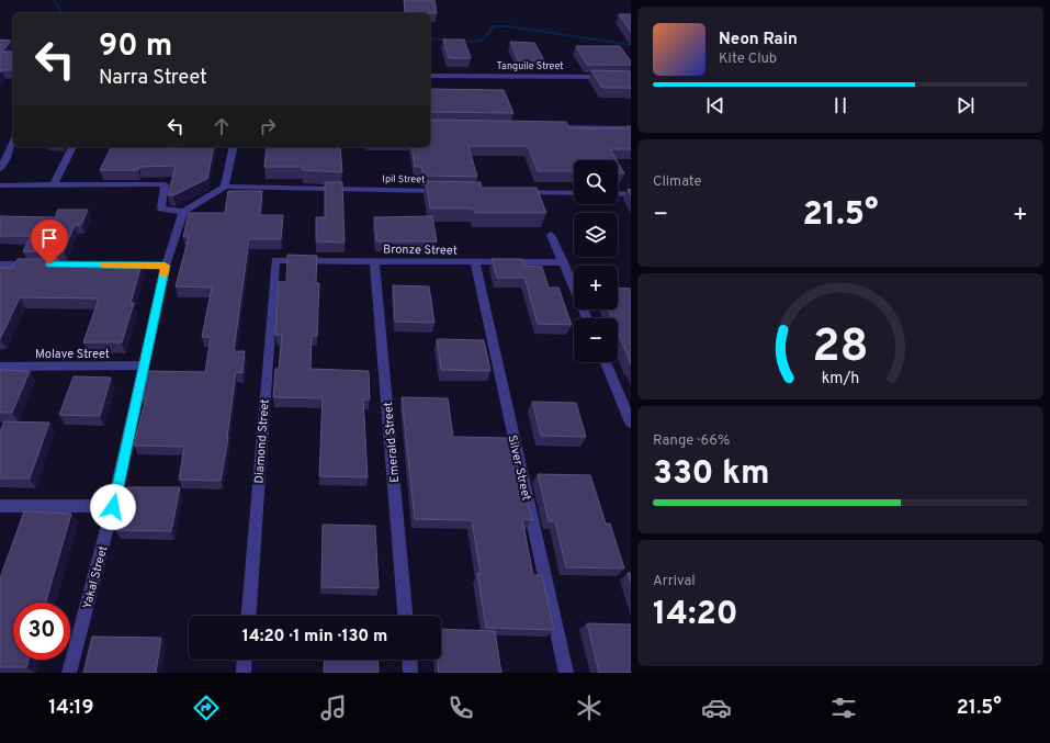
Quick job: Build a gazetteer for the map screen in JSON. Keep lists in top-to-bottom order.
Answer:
{
  "streets": {
    "street": [
      "Tanguile Street",
      "Ipil Street",
      "Bronze Street",
      "Molave Street",
      "Diamond Street",
      "Emerald Street",
      "Silver Street",
      "Yakal Street"
    ]
  },
  "crossings": [
    ["Bronze Street", "Diamond Street"],
    ["Bronze Street", "Emerald Street"],
    ["Bronze Street", "Silver Street"],
    ["Molave Street", "Yakal Street"]
  ],
  "page": {
    "turn": ["90 m", "Narra Street"],
    "song": ["Neon Rain", "Kite Club"],
    "tile": [
      "Climate",
      ["Range · 66%", "330 km"],
      ["Arrival", "14:20"]
    ],
    "map_buttons": ["+", "−"],
    "heat": ["−", "21.5°", "+"],
    "limit": "30",
    "trip": "14:20 · 1 min · 130 m",
    "tabs": ["14:19", "21.5°"],
    "gauge": ["28", "km/h"]
  }
}
